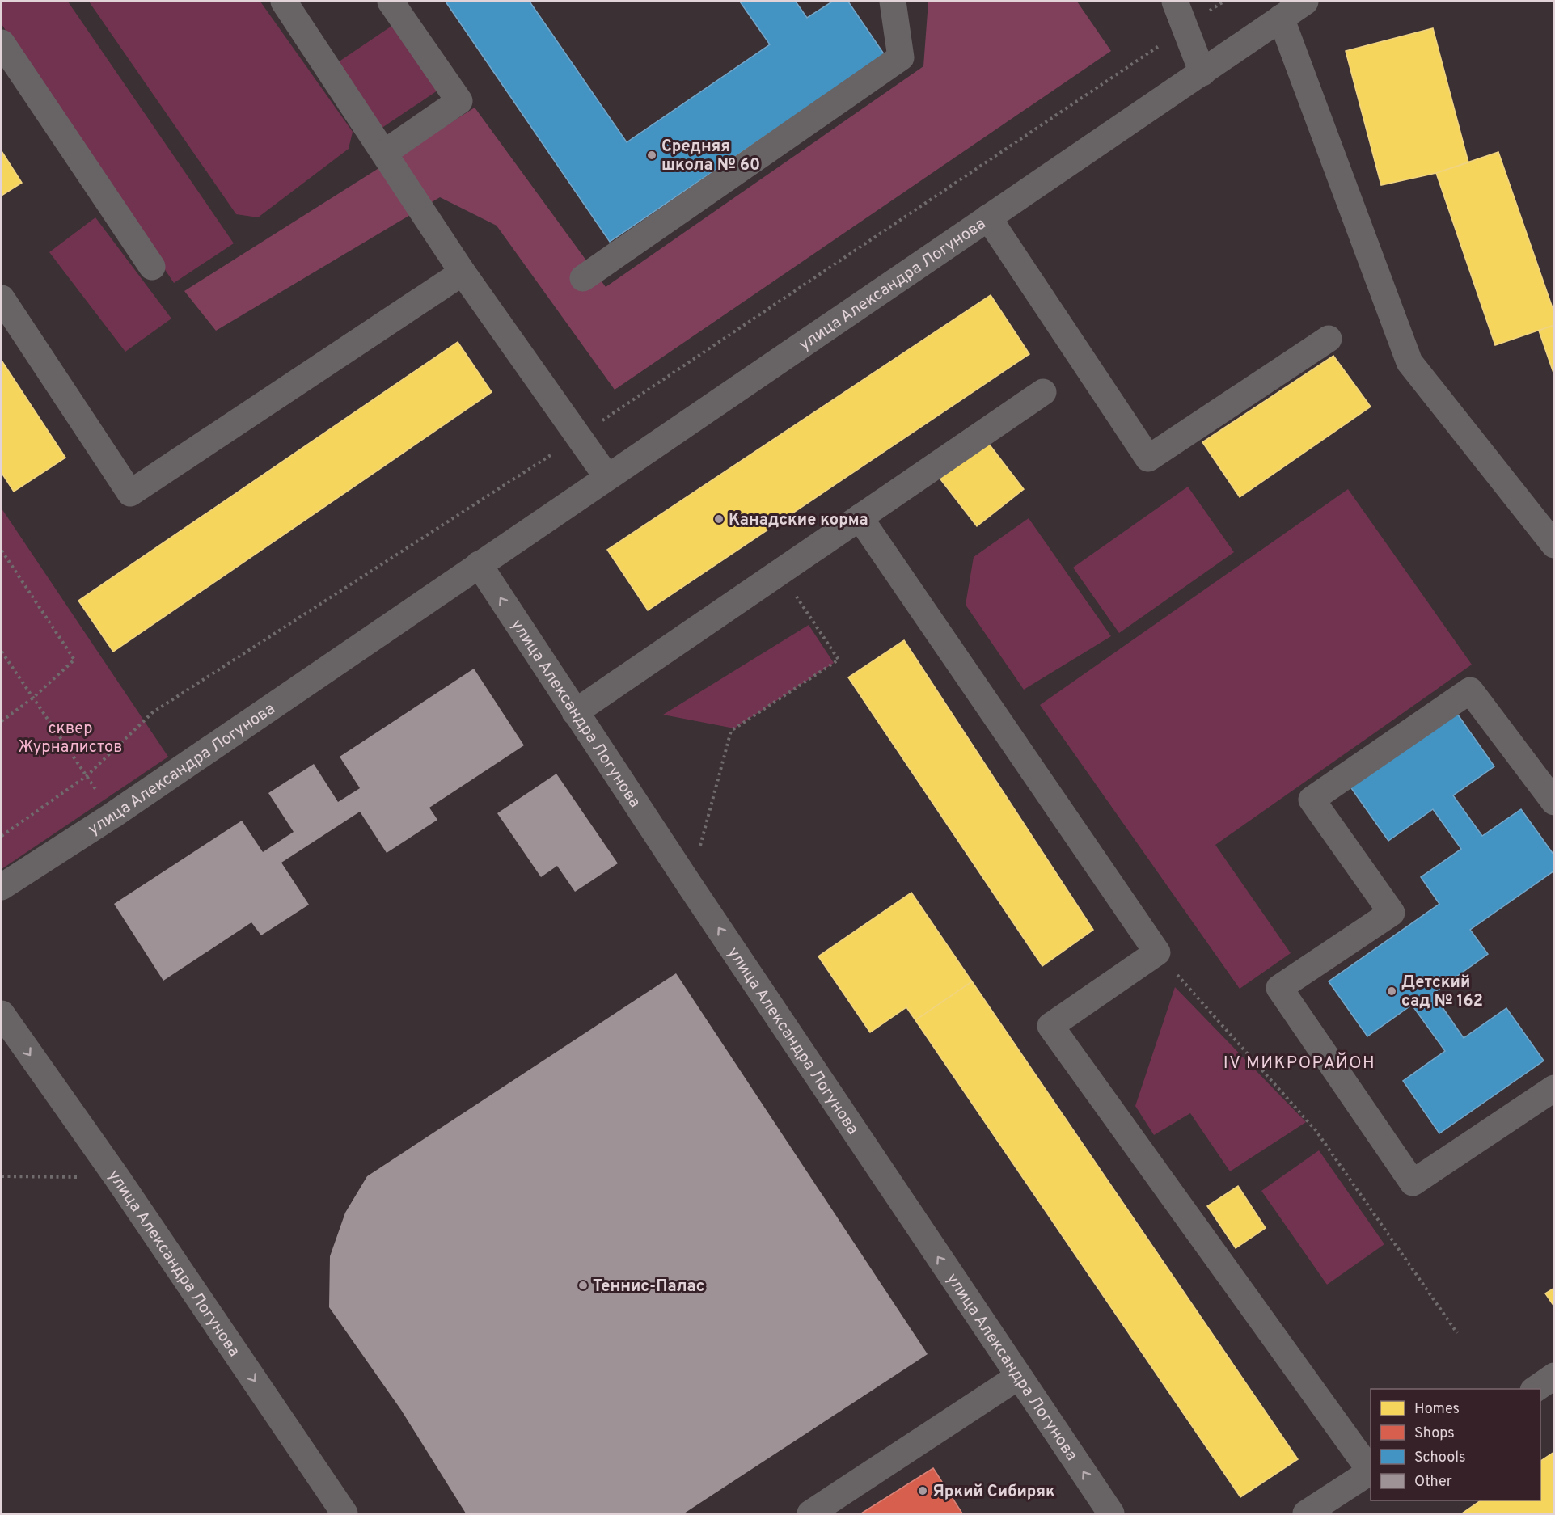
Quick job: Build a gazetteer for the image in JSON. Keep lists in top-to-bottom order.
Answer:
{
  "streets": {
    "street": ["улица Александра Логунова"]
  },
  "districts": ["IV МИКРОРАЙОН"],
  "parks": ["сквер Журналистов"],
  "places": [
    "Средняя школа № 60",
    "Канадские корма",
    "Детский сад № 162",
    "Теннис-Палас",
    "Яркий Сибиряк"
  ],
  "legend": [
    "Homes",
    "Shops",
    "Schools",
    "Other"
  ]
}
